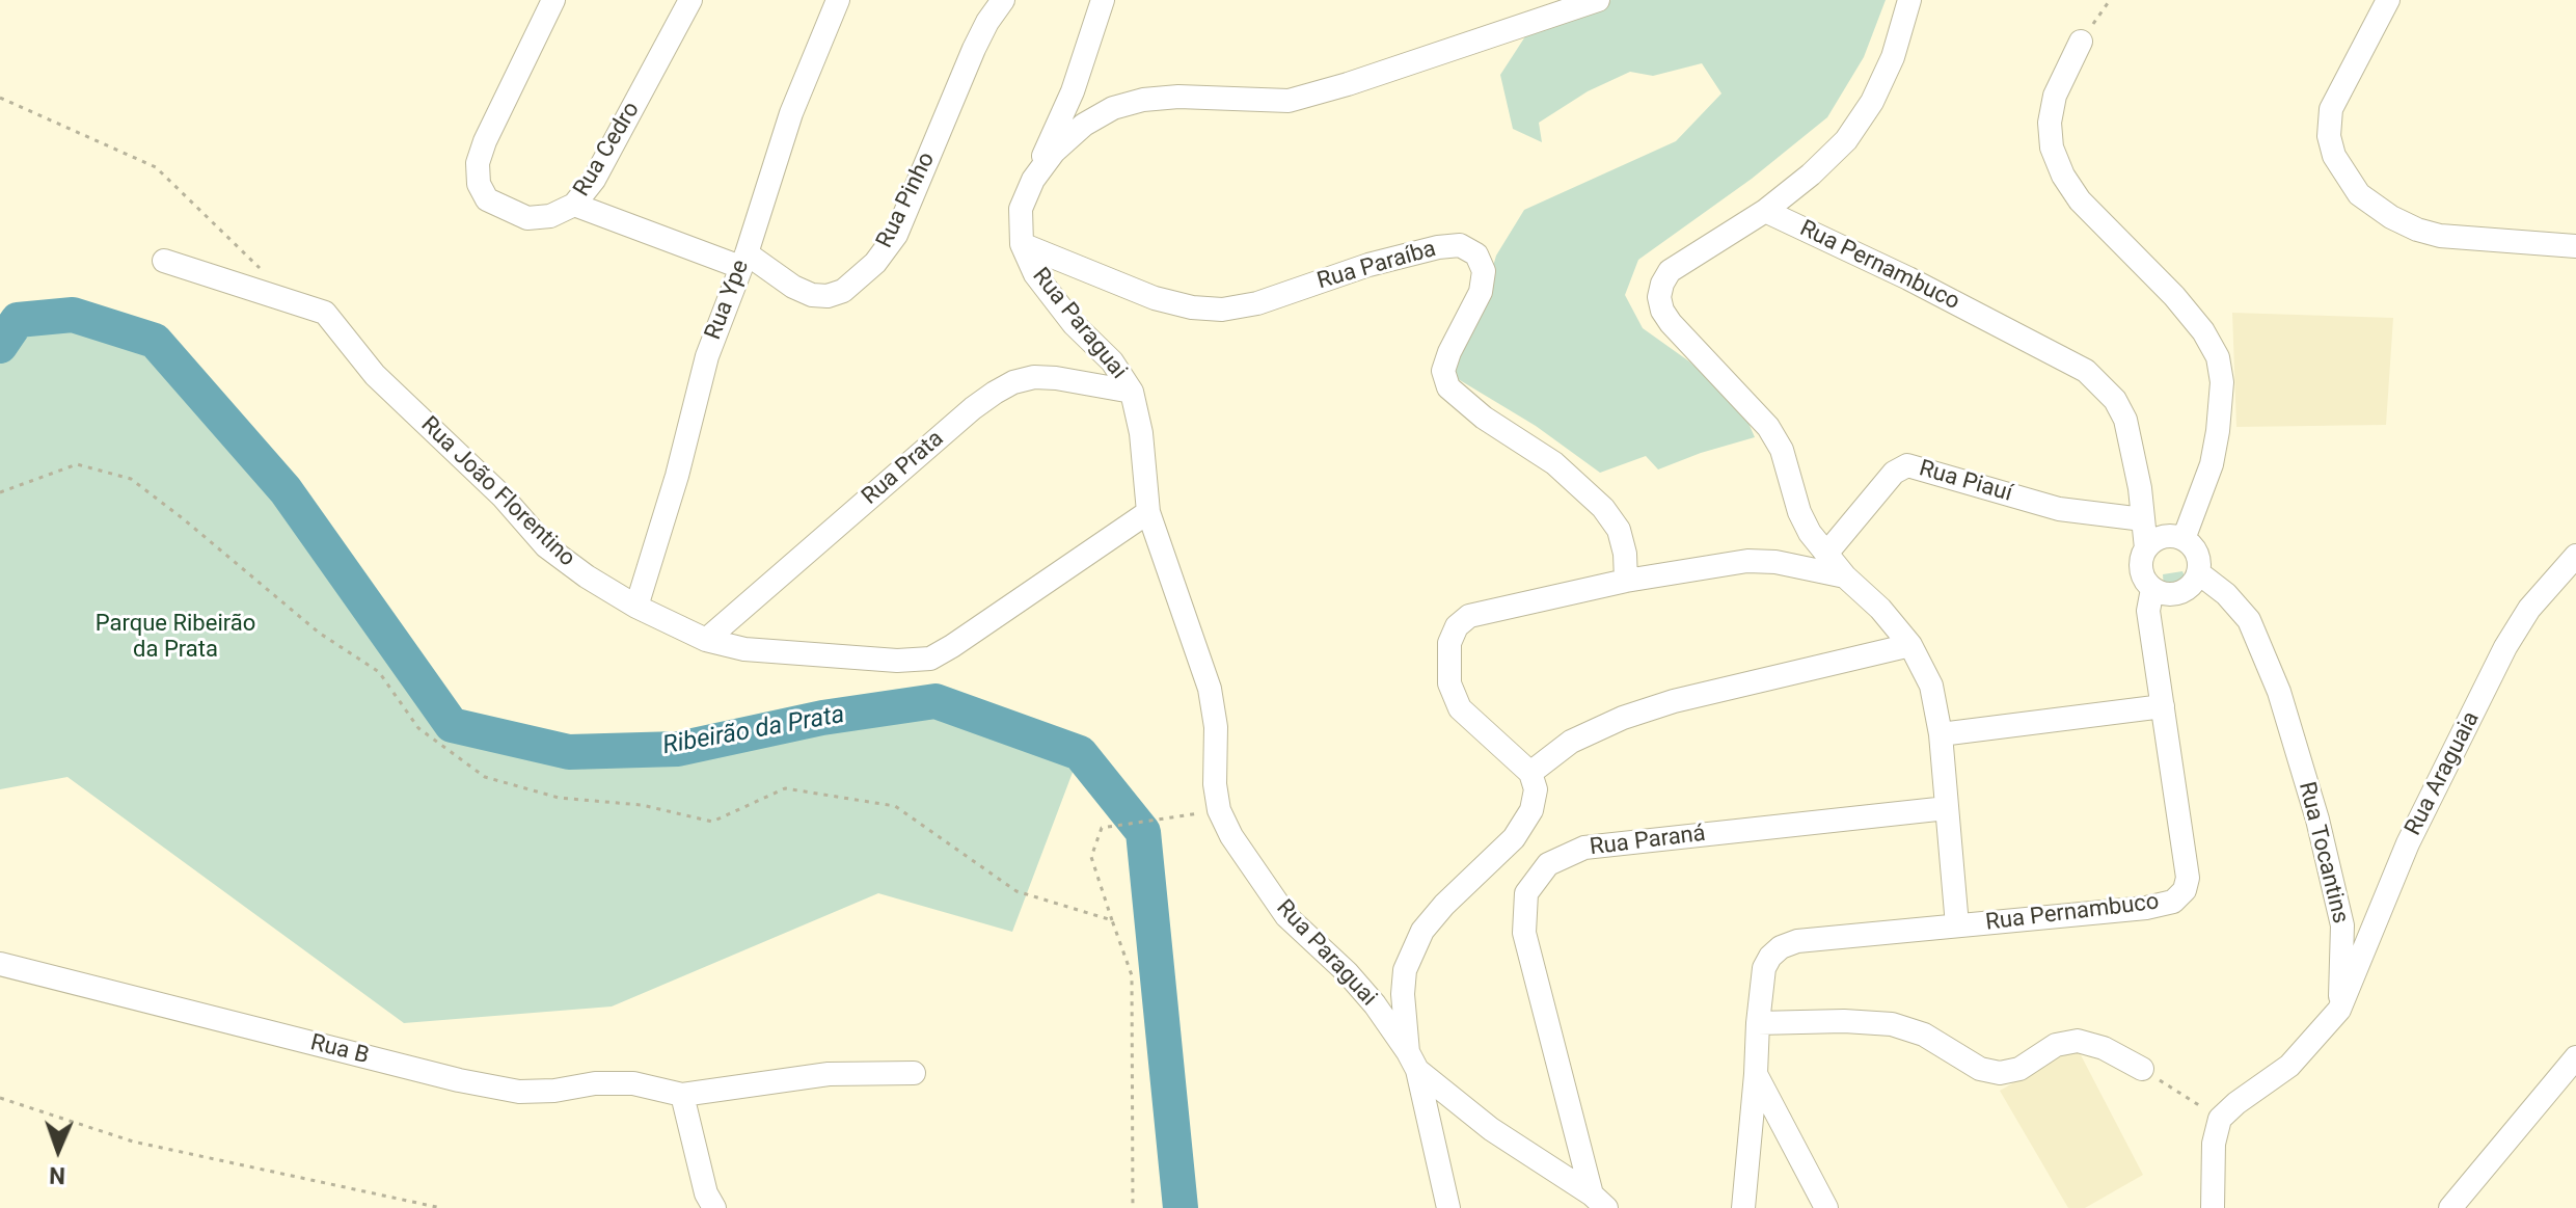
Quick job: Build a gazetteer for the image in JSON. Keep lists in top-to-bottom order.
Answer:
{
  "streets": {
    "street": [
      "Rua Cedro",
      "Rua Pinho",
      "Rua Paraíba",
      "Rua Pernambuco",
      "Rua Ype",
      "Rua Paraguai",
      "Rua Prata",
      "Rua Piauí",
      "Rua João Florentino",
      "Rua Araguaia",
      "Rua Paraná",
      "Rua Tocantins",
      "Rua B"
    ]
  },
  "crossings": [
    ["Rua Cedro", "Rua Pinho"],
    ["Rua Pinho", "Rua Ype"],
    ["Rua Paraíba", "Rua Paraguai"],
    ["Rua Pernambuco", "Rua Piauí"],
    ["Rua Pernambuco", "Rua Tocantins"],
    ["Rua Ype", "Rua João Florentino"],
    ["Rua Paraguai", "Rua Prata"],
    ["Rua Paraguai", "Rua João Florentino"],
    ["Rua Prata", "Rua João Florentino"],
    ["Rua Araguaia", "Rua Tocantins"]
  ],
  "water": ["Ribeirão da Prata"],
  "parks": ["Parque Ribeirão da Prata"],
  "north": "bottom"
}
